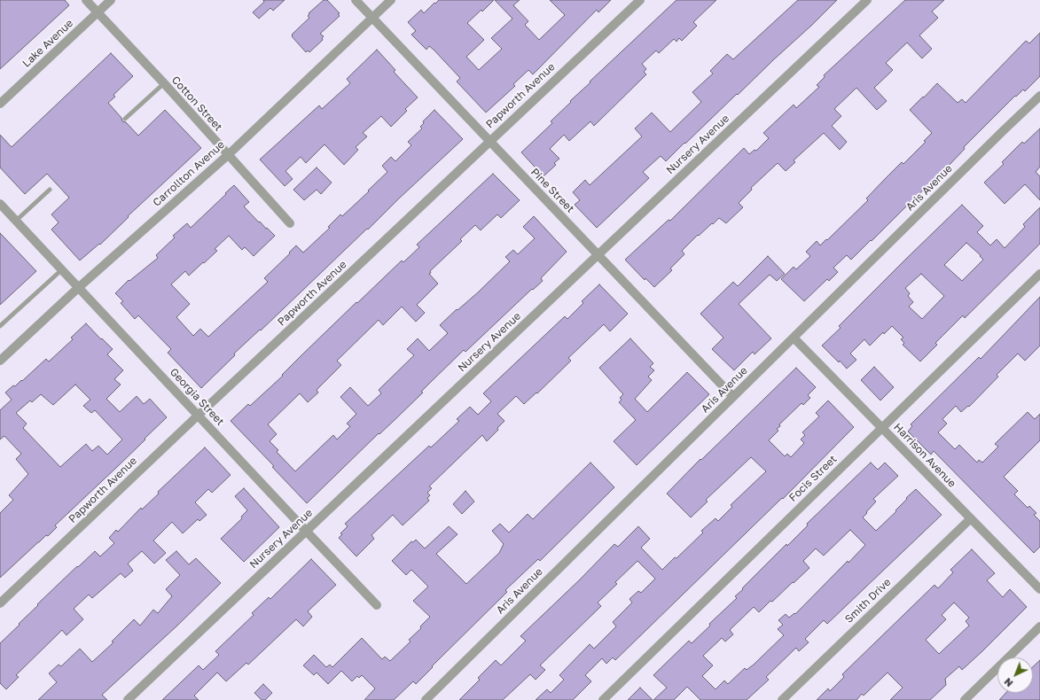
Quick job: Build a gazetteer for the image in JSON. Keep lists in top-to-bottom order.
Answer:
{
  "streets": {
    "street": [
      "Lake Avenue",
      "Papworth Avenue",
      "Cotton Street",
      "Nursery Avenue",
      "Carrollton Avenue",
      "Aris Avenue",
      "Pine Street",
      "Georgia Street",
      "Harrison Avenue",
      "Focis Street",
      "Smith Drive"
    ]
  },
  "crossings": [
    ["Lake Avenue", "Cotton Street"],
    ["Papworth Avenue", "Pine Street"],
    ["Papworth Avenue", "Georgia Street"],
    ["Cotton Street", "Carrollton Avenue"],
    ["Nursery Avenue", "Pine Street"],
    ["Nursery Avenue", "Georgia Street"],
    ["Carrollton Avenue", "Pine Street"],
    ["Carrollton Avenue", "Georgia Street"],
    ["Aris Avenue", "Pine Street"],
    ["Aris Avenue", "Harrison Avenue"],
    ["Harrison Avenue", "Focis Street"],
    ["Harrison Avenue", "Smith Drive"]
  ],
  "north": "bottom left"
}
